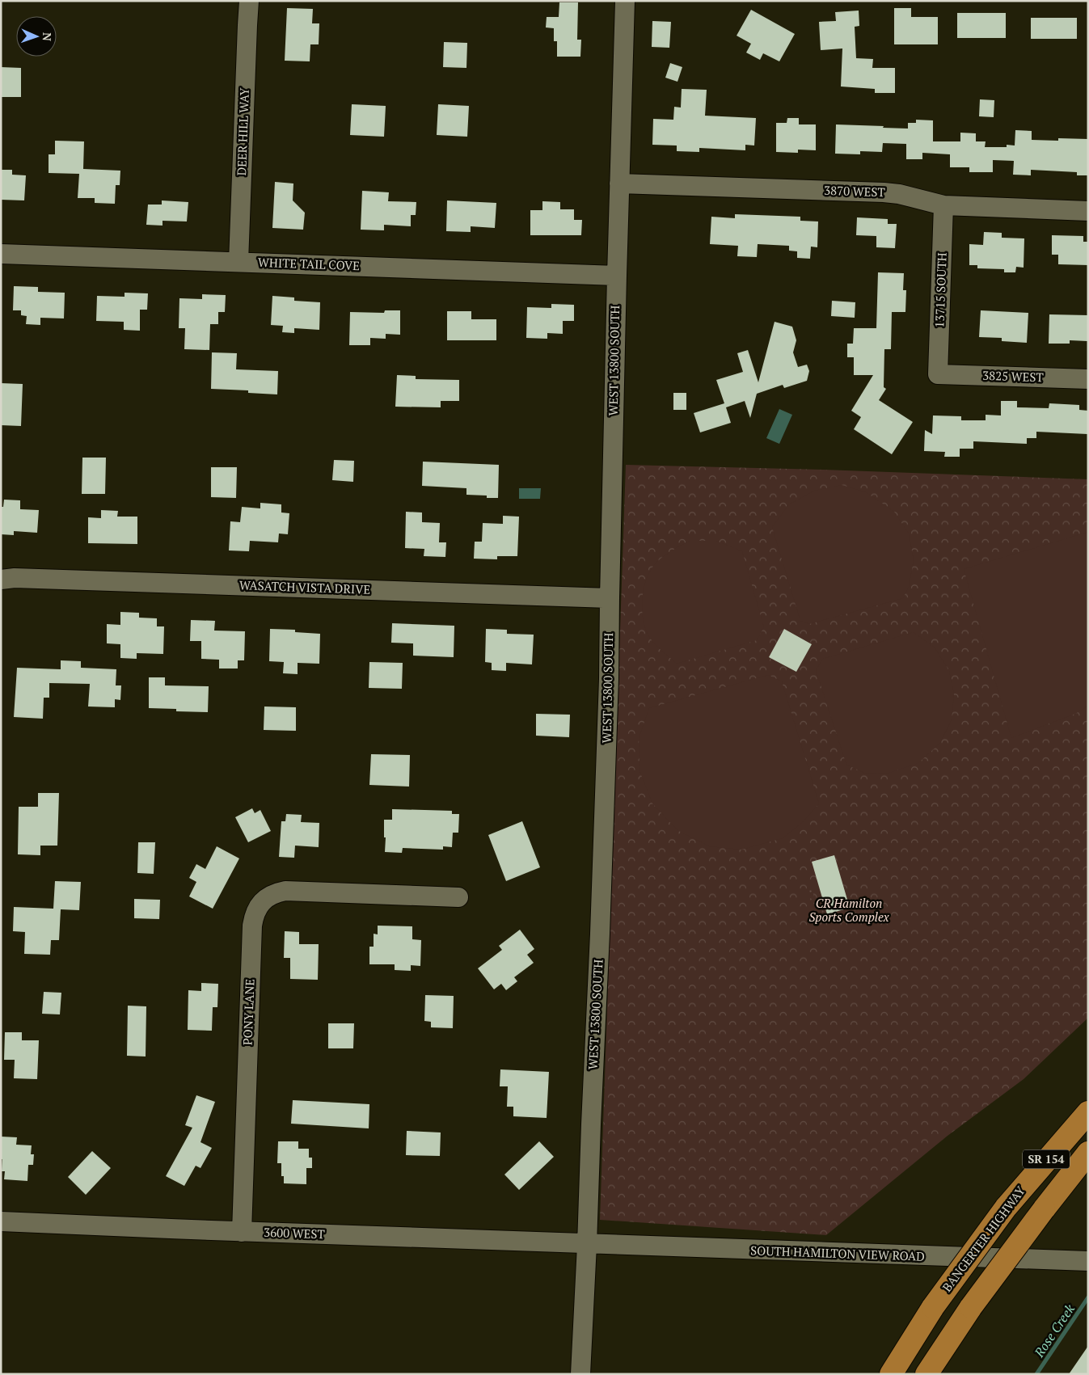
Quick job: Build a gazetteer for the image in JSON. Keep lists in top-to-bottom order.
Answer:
{
  "streets": {
    "highway": ["SR 154", "BANGERTER HIGHWAY"],
    "street": [
      "DEER HILL WAY",
      "3870 WEST",
      "WHITE TAIL COVE",
      "13715 SOUTH",
      "WEST 13800 SOUTH",
      "3825 WEST",
      "WASATCH VISTA DRIVE",
      "PONY LANE",
      "3600 WEST",
      "SOUTH HAMILTON VIEW ROAD"
    ]
  },
  "crossings": [
    ["DEER HILL WAY", "WHITE TAIL COVE"],
    ["3870 WEST", "13715 SOUTH"],
    ["3870 WEST", "WEST 13800 SOUTH"],
    ["WHITE TAIL COVE", "WEST 13800 SOUTH"],
    ["13715 SOUTH", "3825 WEST"],
    ["WEST 13800 SOUTH", "WASATCH VISTA DRIVE"],
    ["WEST 13800 SOUTH", "3600 WEST"],
    ["WEST 13800 SOUTH", "SOUTH HAMILTON VIEW ROAD"],
    ["PONY LANE", "3600 WEST"],
    ["3600 WEST", "SOUTH HAMILTON VIEW ROAD"]
  ],
  "water": ["Rose Creek"],
  "parks": ["CR Hamilton Sports Complex"],
  "north": "right"
}
